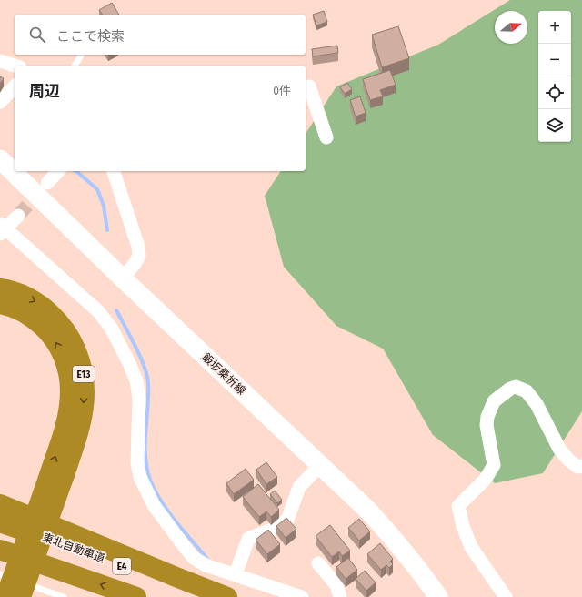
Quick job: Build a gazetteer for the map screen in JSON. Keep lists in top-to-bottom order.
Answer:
{
  "streets": {
    "highway": ["E13", "東北自動車道", "E4"],
    "main road": ["飯坂桑折線"]
  },
  "north": "right",
  "page": {
    "map_buttons": ["+", "−"],
    "search": "ここで検索",
    "heading": ["周辺", "0件"]
  }
}
